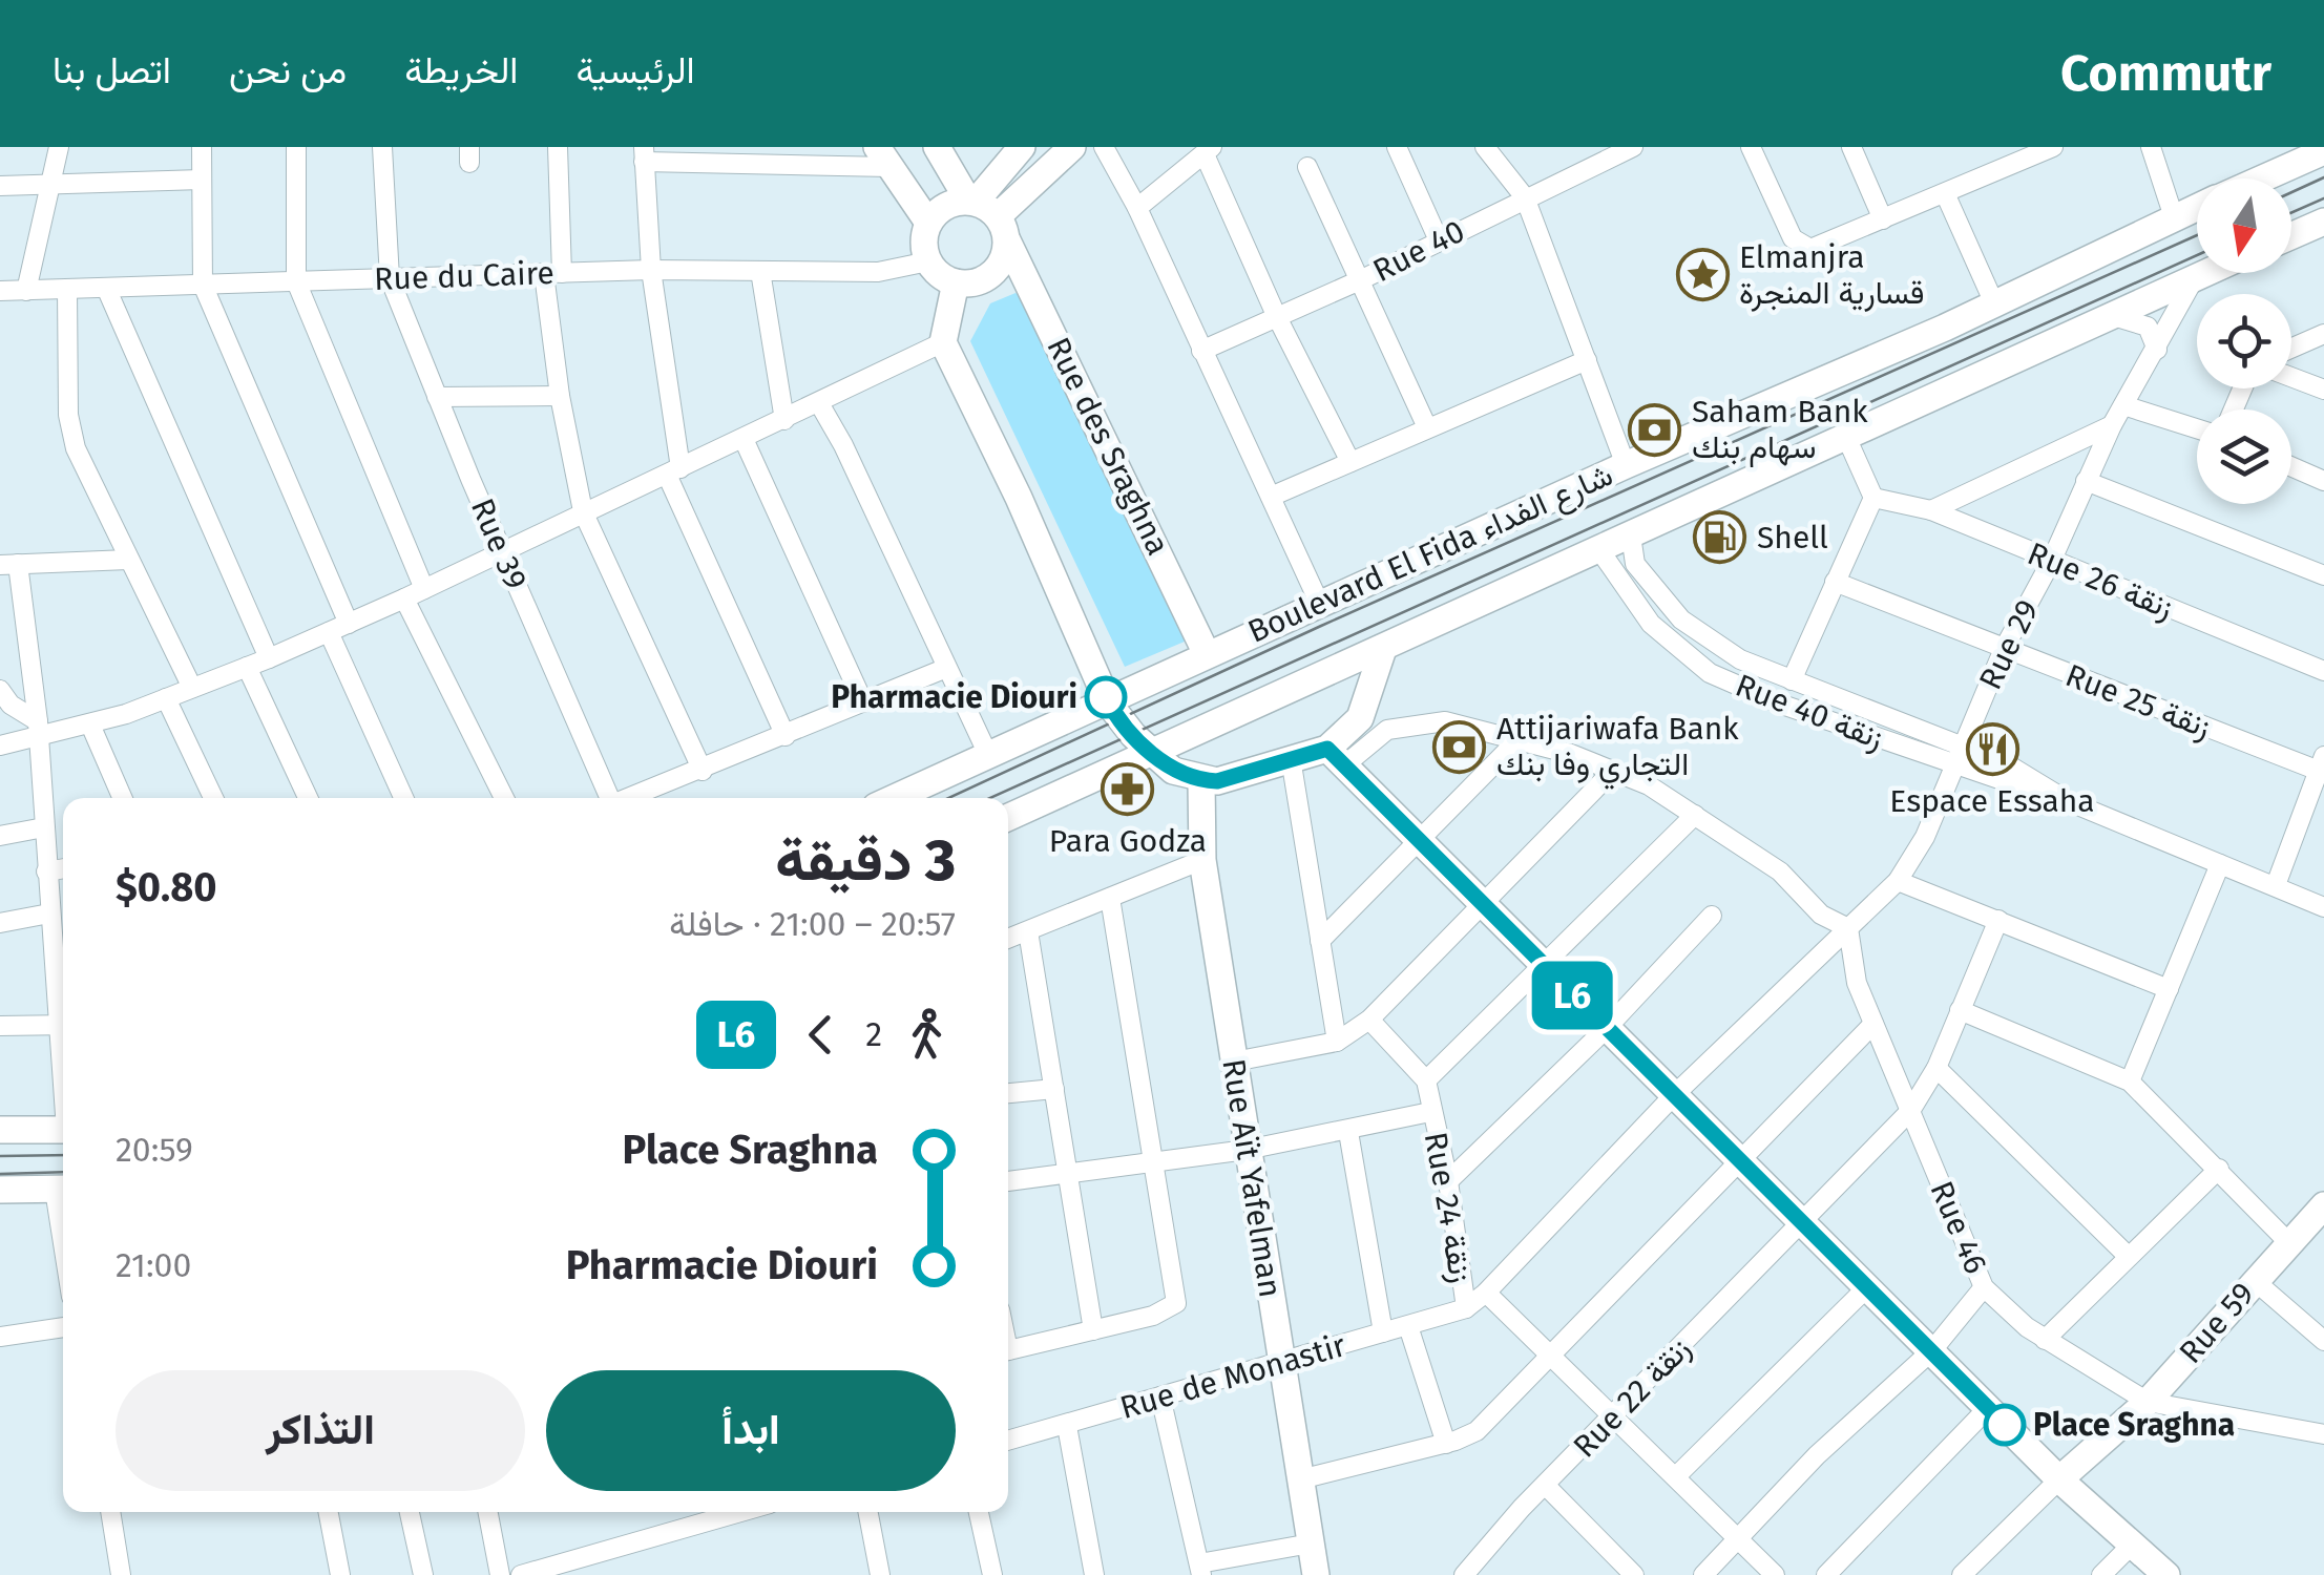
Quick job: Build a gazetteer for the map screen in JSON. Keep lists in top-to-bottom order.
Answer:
{
  "streets": {
    "street": [
      "Rue 40",
      "Rue du Caire",
      "Rue des Sraghna",
      "Rue 39",
      "Boulevard El Fida شارع الفداء",
      "Rue 26 زنقة",
      "Rue 29",
      "Rue 25 زنقة",
      "Rue 40 زنقة",
      "Rue Aït Yafelman",
      "Rue 24 زنقة",
      "Rue 46",
      "Rue 59",
      "Rue de Monastir",
      "Rue 22 زنقة"
    ]
  },
  "crossings": [
    ["Rue du Caire", "Rue 39"],
    ["Rue des Sraghna", "Boulevard El Fida شارع الفداء"],
    ["Boulevard El Fida شارع الفداء", "Rue 29"],
    ["Boulevard El Fida شارع الفداء", "Rue 40 زنقة"],
    ["Rue 26 زنقة", "Rue 29"],
    ["Rue 29", "Rue 25 زنقة"],
    ["Rue 29", "Rue 40 زنقة"],
    ["Rue 29", "Rue 24 زنقة"],
    ["Rue 29", "Rue 46"],
    ["Rue Aït Yafelman", "Rue de Monastir"],
    ["Rue 24 زنقة", "Rue 46"],
    ["Rue 24 زنقة", "Rue de Monastir"],
    ["Rue 46", "Rue 59"],
    ["Rue 46", "Rue 22 زنقة"]
  ],
  "places": {
    "place": ["Elmanjra قسارية المنجرة"],
    "bank": ["Saham Bank سهام بنك", "Attijariwafa Bank التجاري وفا بنك"],
    "fuel station": ["Shell"],
    "other": ["Pharmacie Diouri", "Place Sraghna"],
    "restaurant": ["Espace Essaha"],
    "pharmacy": ["Para Godza"]
  },
  "lines": ["bus line L6"],
  "north": "bottom",
  "page": {
    "header": "Commutr",
    "nav": [
      "الرئيسية",
      "الخريطة",
      "من نحن",
      "اتصل بنا"
    ],
    "on_map": "L6",
    "heading": ["3 دقيقة", "20:57 – 21:00 · حافلة", "$0.80"],
    "legs": ["2", "L6"],
    "list": [
      {
        "name": "Place Sraghna",
        "value": "20:59"
      },
      {
        "name": "Pharmacie Diouri",
        "value": "21:00"
      }
    ],
    "buttons": ["ابدأ", "التذاكر"]
  }
}
